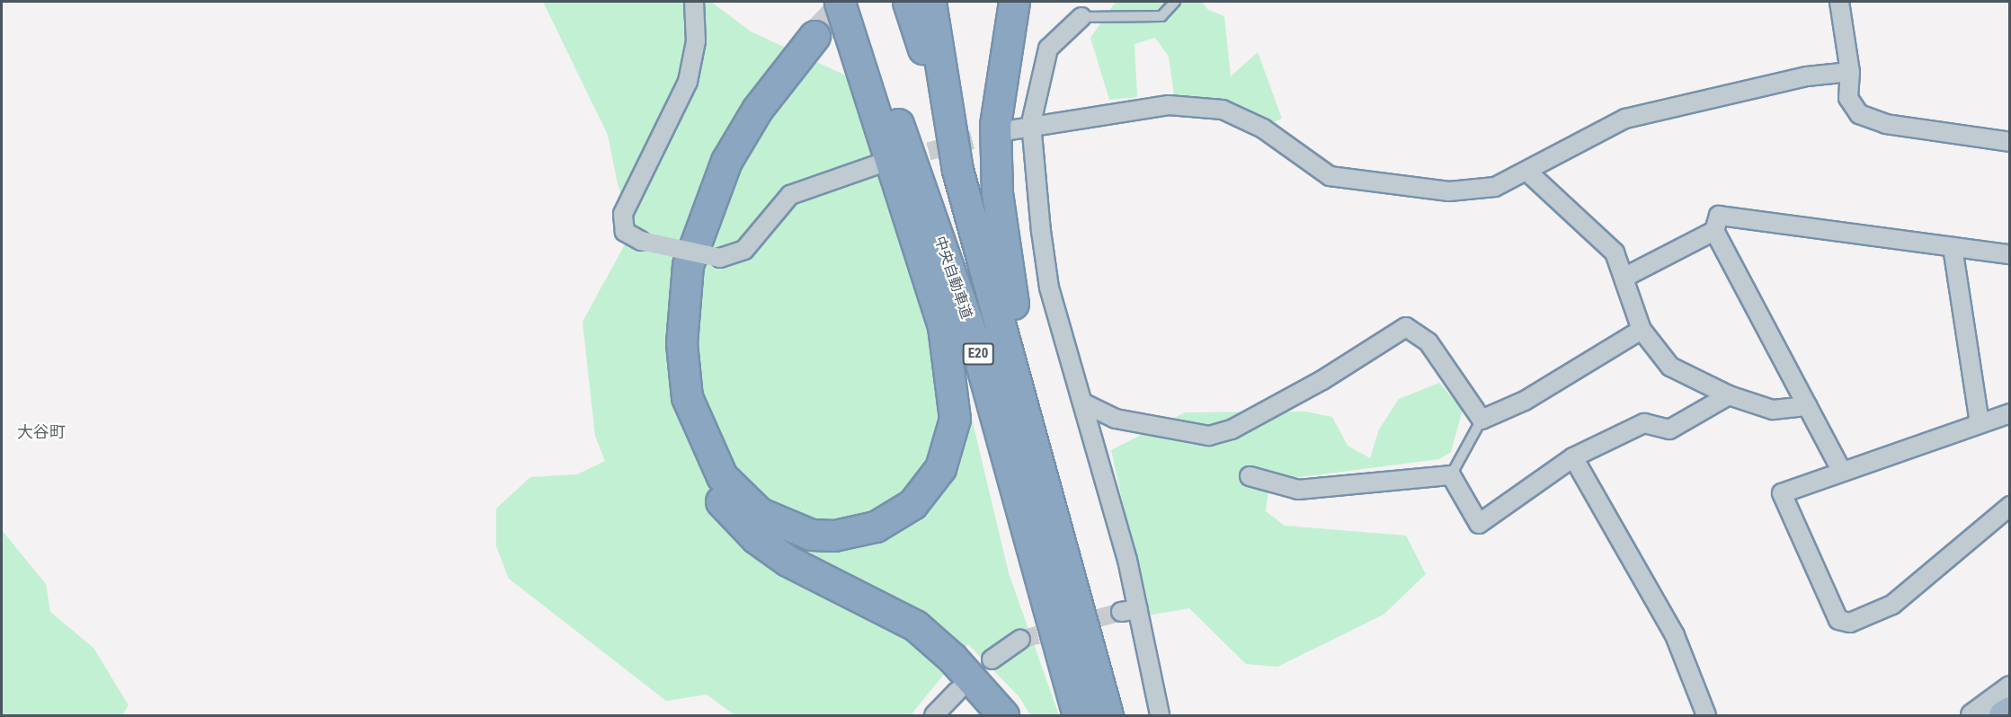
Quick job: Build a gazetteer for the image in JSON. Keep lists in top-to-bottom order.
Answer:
{
  "streets": {
    "highway": ["中央自動車道", "E20"]
  },
  "districts": ["大谷町"]
}
